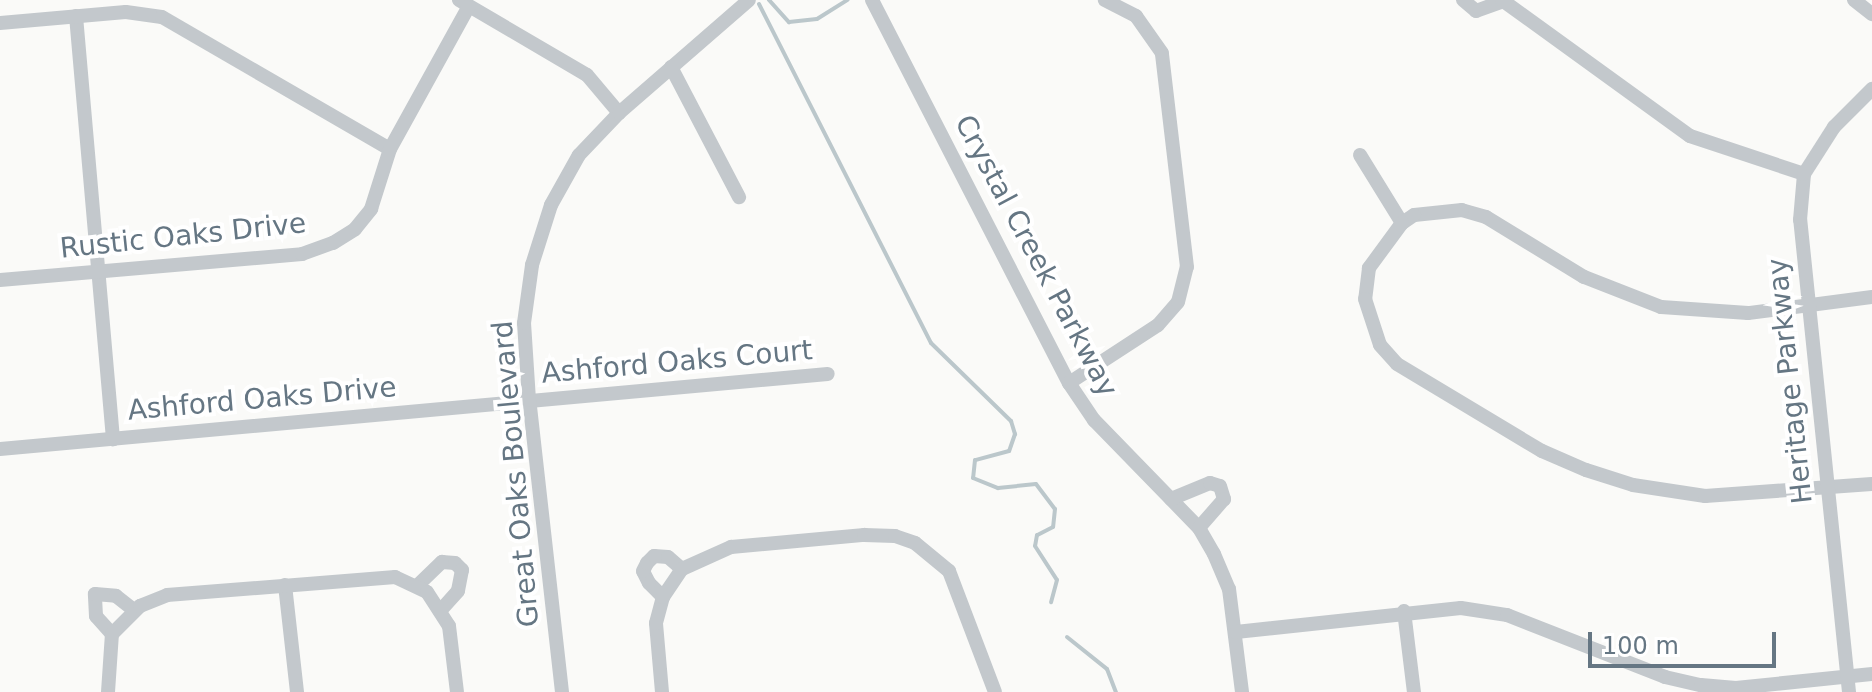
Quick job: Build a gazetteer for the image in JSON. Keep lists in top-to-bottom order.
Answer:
{
  "streets": {
    "street": [
      "Rustic Oaks Drive",
      "Crystal Creek Parkway",
      "Ashford Oaks Court",
      "Heritage Parkway",
      "Ashford Oaks Drive",
      "Great Oaks Boulevard"
    ]
  },
  "crossings": [
    ["Ashford Oaks Court", "Ashford Oaks Drive"],
    ["Ashford Oaks Court", "Great Oaks Boulevard"],
    ["Ashford Oaks Drive", "Great Oaks Boulevard"]
  ],
  "scale_bar": "100 m"
}
